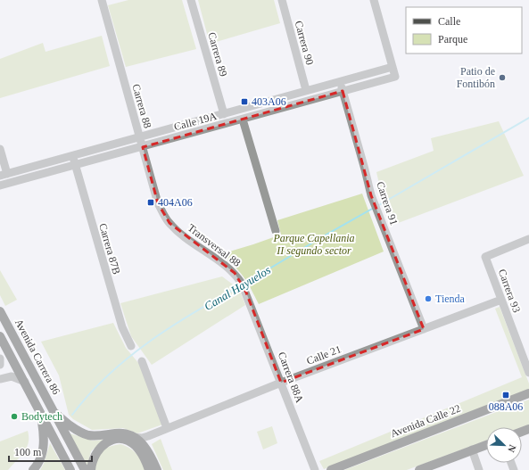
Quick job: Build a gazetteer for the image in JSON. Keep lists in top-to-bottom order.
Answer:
{
  "streets": {
    "main road": ["Avenida Carrera 86", "Avenida Calle 22"],
    "street": [
      "Carrera 90",
      "Carrera 89",
      "Carrera 88",
      "Calle 19A",
      "Carrera 91",
      "Transversal 88",
      "Carrera 87B",
      "Carrera 93",
      "Calle 21",
      "Carrera 88A"
    ]
  },
  "crossings": [
    ["Carrera 90", "Calle 19A"],
    ["Carrera 89", "Calle 19A"],
    ["Carrera 88", "Calle 19A"],
    ["Carrera 88", "Transversal 88"],
    ["Calle 19A", "Carrera 91"],
    ["Calle 19A", "Carrera 87B"],
    ["Carrera 91", "Calle 21"],
    ["Transversal 88", "Carrera 88A"],
    ["Carrera 93", "Calle 21"],
    ["Calle 21", "Carrera 88A"]
  ],
  "water": ["Canal Hayuelos"],
  "parks": ["Parque Capellania II segundo sector"],
  "places": {
    "other": ["Patio de Fontibón", "Tienda", "Bodytech"],
    "transit": ["403A06", "404A06", "088A06"]
  },
  "legend": ["Calle", "Parque"],
  "scale_bar": "100 m",
  "north": "bottom right"
}
